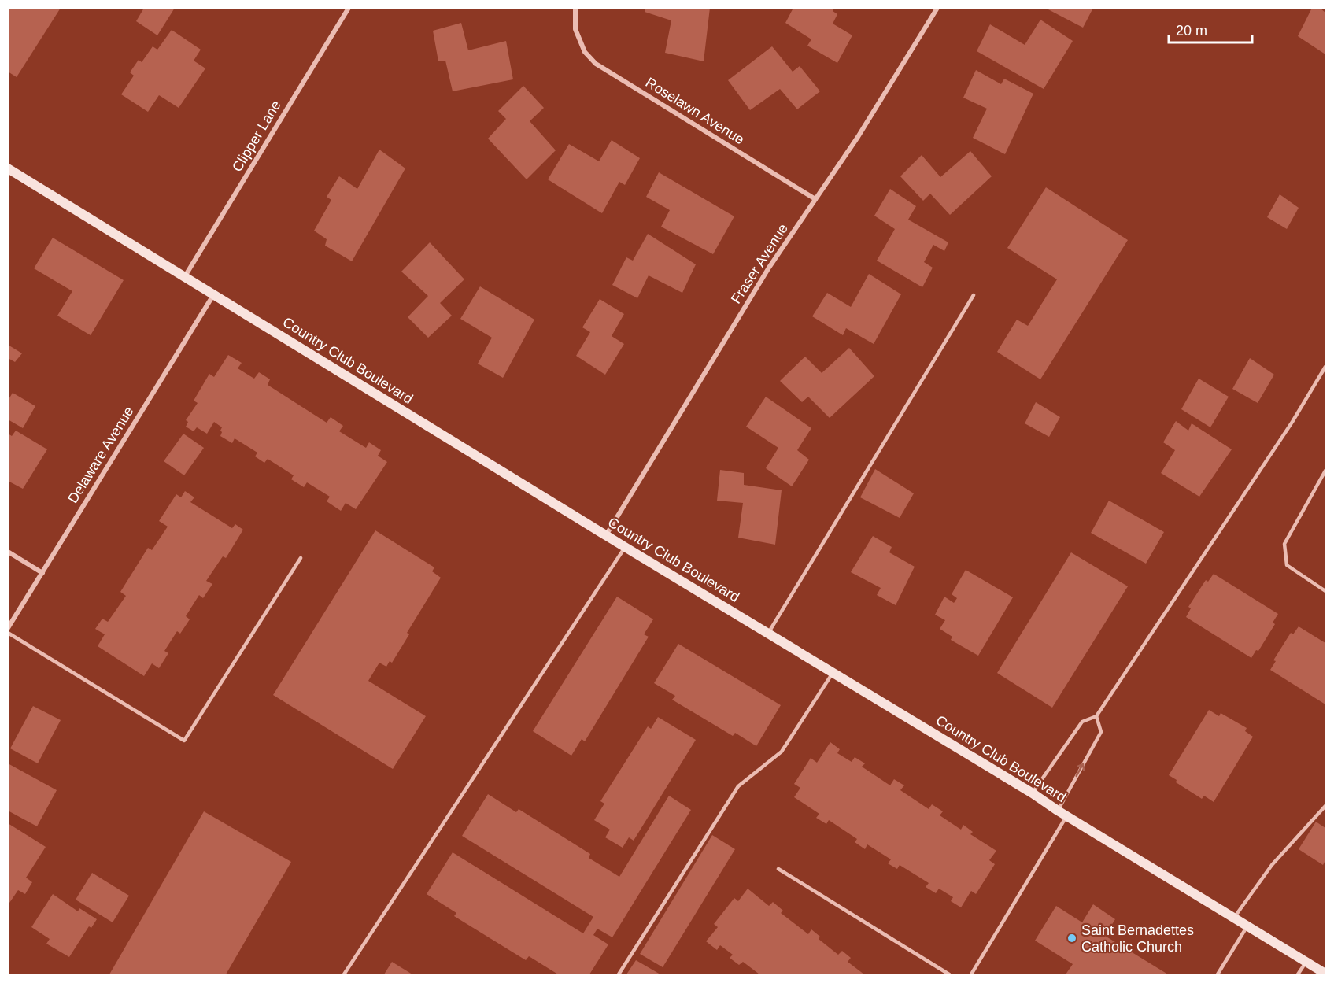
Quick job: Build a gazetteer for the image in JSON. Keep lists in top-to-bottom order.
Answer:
{
  "streets": {
    "street": [
      "Roselawn Avenue",
      "Clipper Lane",
      "Fraser Avenue",
      "Country Club Boulevard",
      "Delaware Avenue"
    ]
  },
  "crossings": [
    ["Roselawn Avenue", "Fraser Avenue"],
    ["Clipper Lane", "Country Club Boulevard"],
    ["Fraser Avenue", "Country Club Boulevard"],
    ["Country Club Boulevard", "Delaware Avenue"]
  ],
  "places": ["Saint Bernadettes Catholic Church"],
  "scale_bar": "20 m"
}
